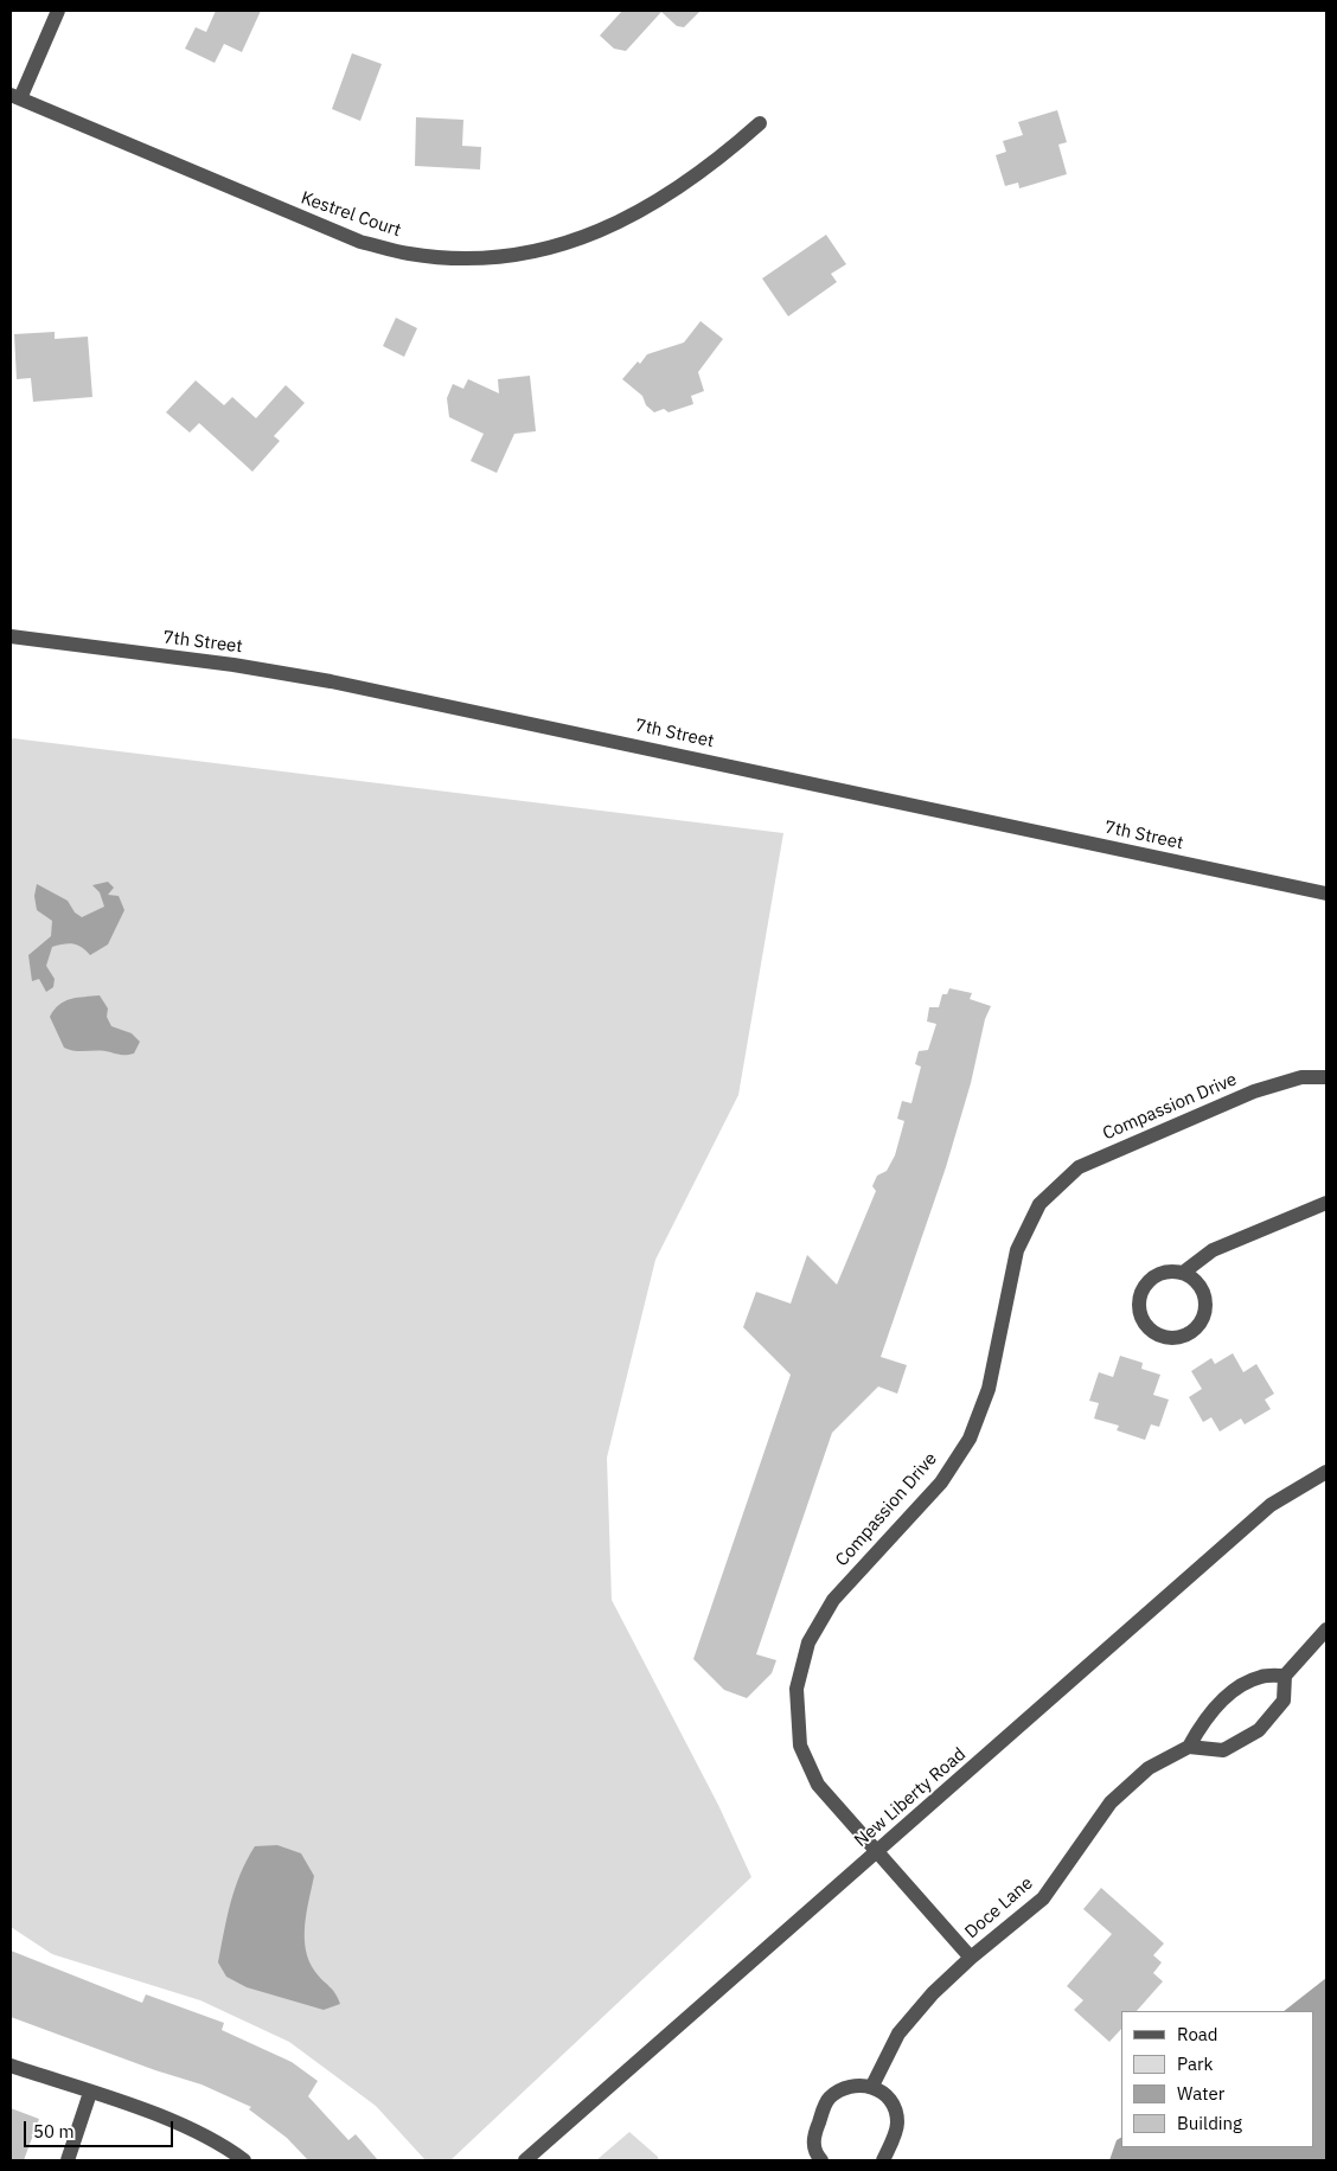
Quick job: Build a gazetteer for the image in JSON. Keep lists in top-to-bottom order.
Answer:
{
  "streets": {
    "street": [
      "Kestrel Court",
      "7th Street",
      "Compassion Drive",
      "New Liberty Road",
      "Doce Lane"
    ]
  },
  "crossings": [
    ["Compassion Drive", "New Liberty Road"],
    ["Compassion Drive", "Doce Lane"]
  ],
  "legend": [
    "Road",
    "Park",
    "Water",
    "Building"
  ],
  "scale_bar": "50 m"
}
